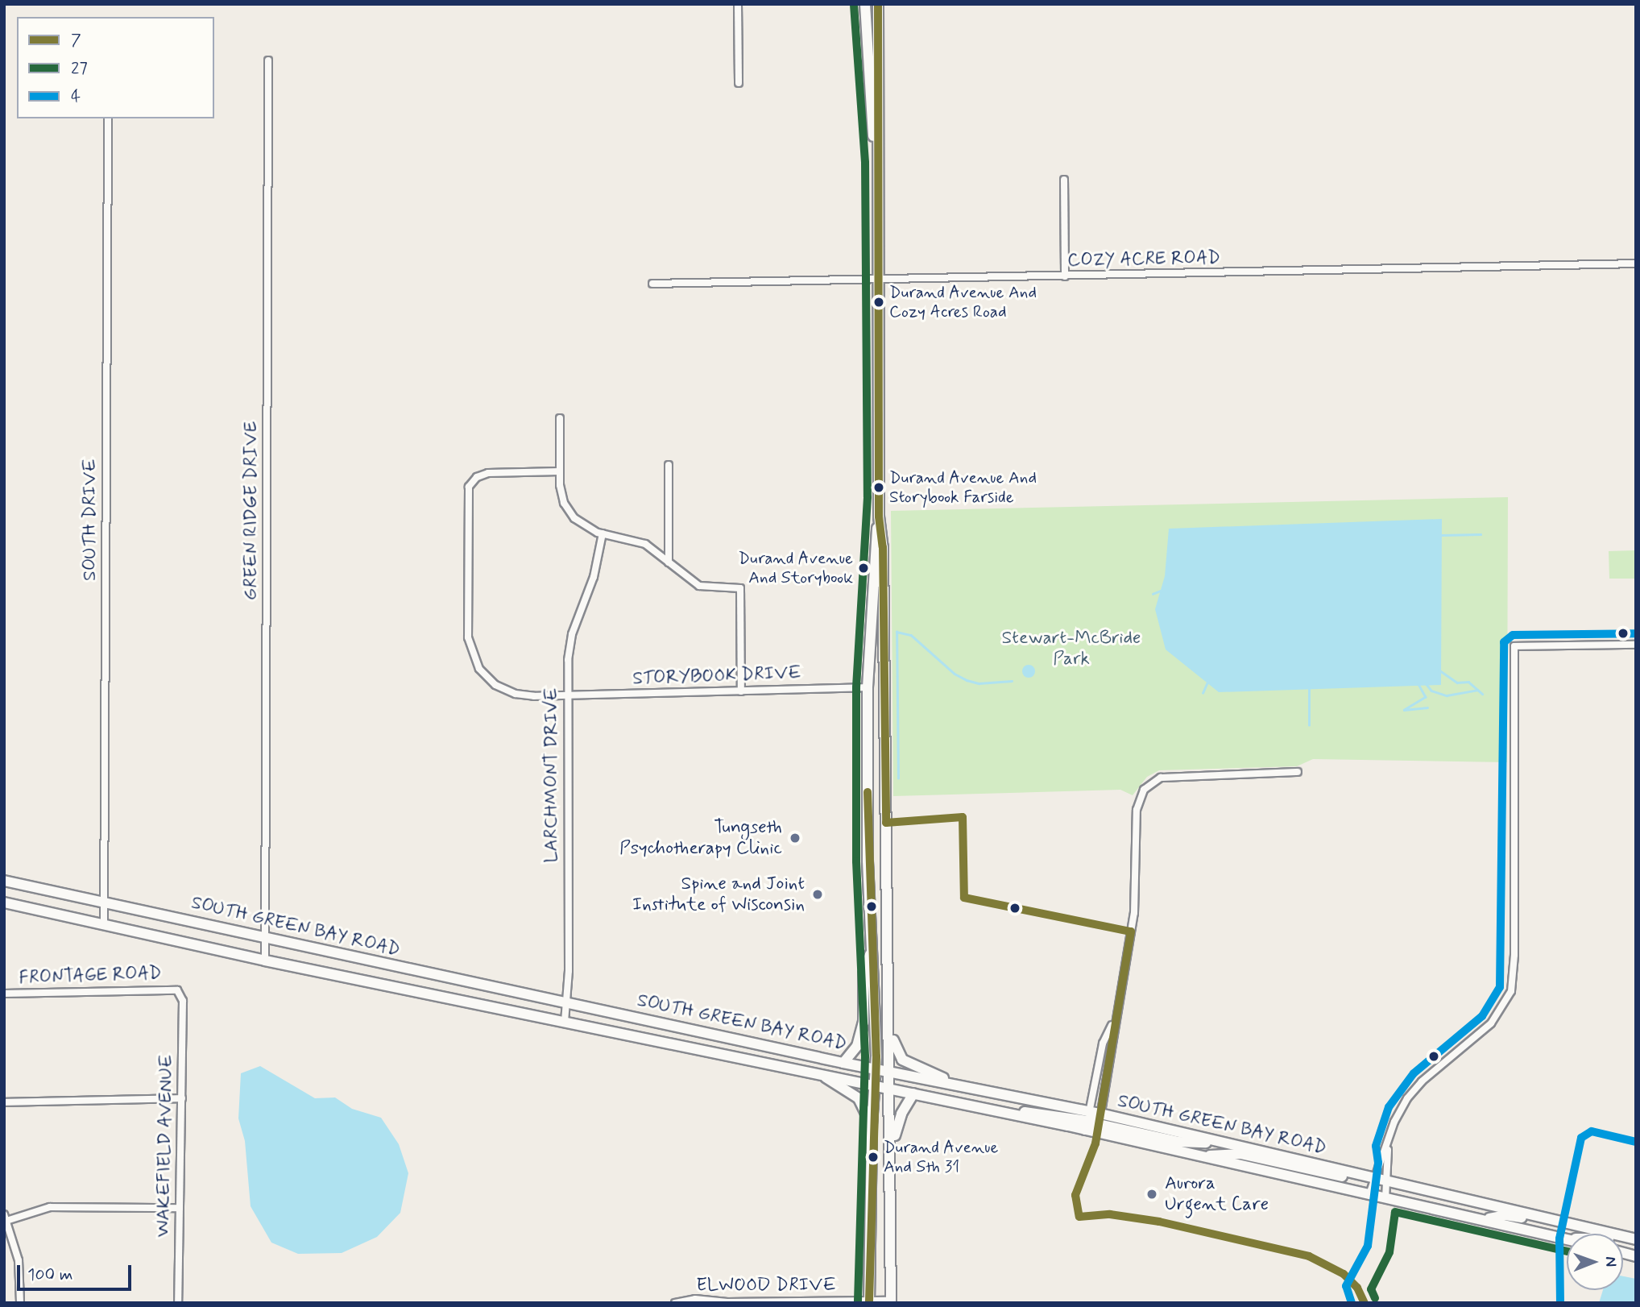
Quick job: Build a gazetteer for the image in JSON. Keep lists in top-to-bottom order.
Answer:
{
  "streets": {
    "main road": ["SOUTH GREEN BAY ROAD"],
    "street": [
      "COZY ACRE ROAD",
      "GREEN RIDGE DRIVE",
      "SOUTH DRIVE",
      "STORYBOOK DRIVE",
      "LARCHMONT DRIVE",
      "FRONTAGE ROAD",
      "WAKEFIELD AVENUE",
      "ELWOOD DRIVE"
    ]
  },
  "crossings": [
    ["GREEN RIDGE DRIVE", "SOUTH GREEN BAY ROAD"],
    ["SOUTH DRIVE", "SOUTH GREEN BAY ROAD"],
    ["STORYBOOK DRIVE", "LARCHMONT DRIVE"],
    ["LARCHMONT DRIVE", "SOUTH GREEN BAY ROAD"],
    ["FRONTAGE ROAD", "WAKEFIELD AVENUE"]
  ],
  "parks": ["Stewart-McBride Park"],
  "places": [
    "Durand Avenue And Cozy Acres Road",
    "Durand Avenue And Storybook Farside",
    "Durand Avenue And Storybook",
    "Tungseth Psychotherapy Clinic",
    "Spine and Joint Institute of Wisconsin",
    "Durand Avenue And Sth 31",
    "Aurora Urgent Care"
  ],
  "lines": ["transit line 7", "transit line 27", "transit line 4"],
  "legend": ["7", "27", "4"],
  "scale_bar": "100 m",
  "north": "right"
}
